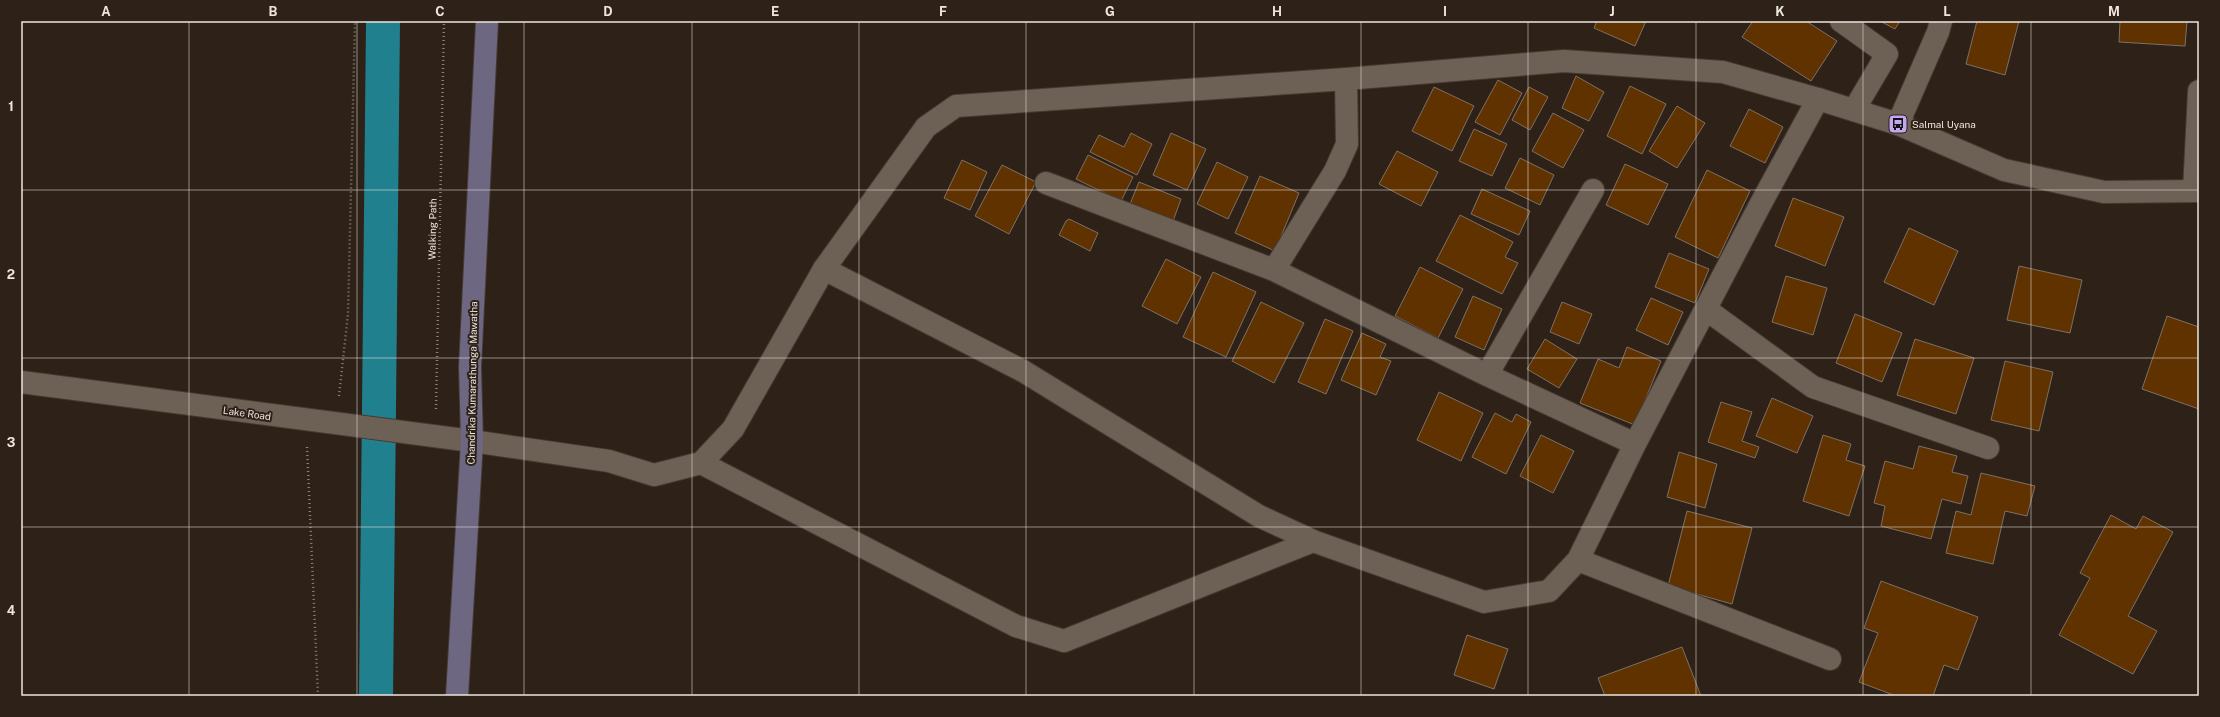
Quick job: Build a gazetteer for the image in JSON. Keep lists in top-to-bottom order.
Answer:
{
  "streets": {
    "main road": ["Chandrika Kumarathunga Mawatha"],
    "street": ["Lake Road"],
    "path": ["Walking Path"]
  },
  "crossings": [
    ["Walking Path", "Lake Road"],
    ["Chandrika Kumarathunga Mawatha", "Lake Road"]
  ],
  "places": {
    "bus stop": ["Salmal Uyana"]
  },
  "grid": {
    "columns": [
      "A",
      "B",
      "C",
      "D",
      "E",
      "F",
      "G",
      "H",
      "I",
      "J",
      "K",
      "L",
      "M"
    ],
    "rows": [
      "1",
      "2",
      "3",
      "4"
    ]
  }
}
